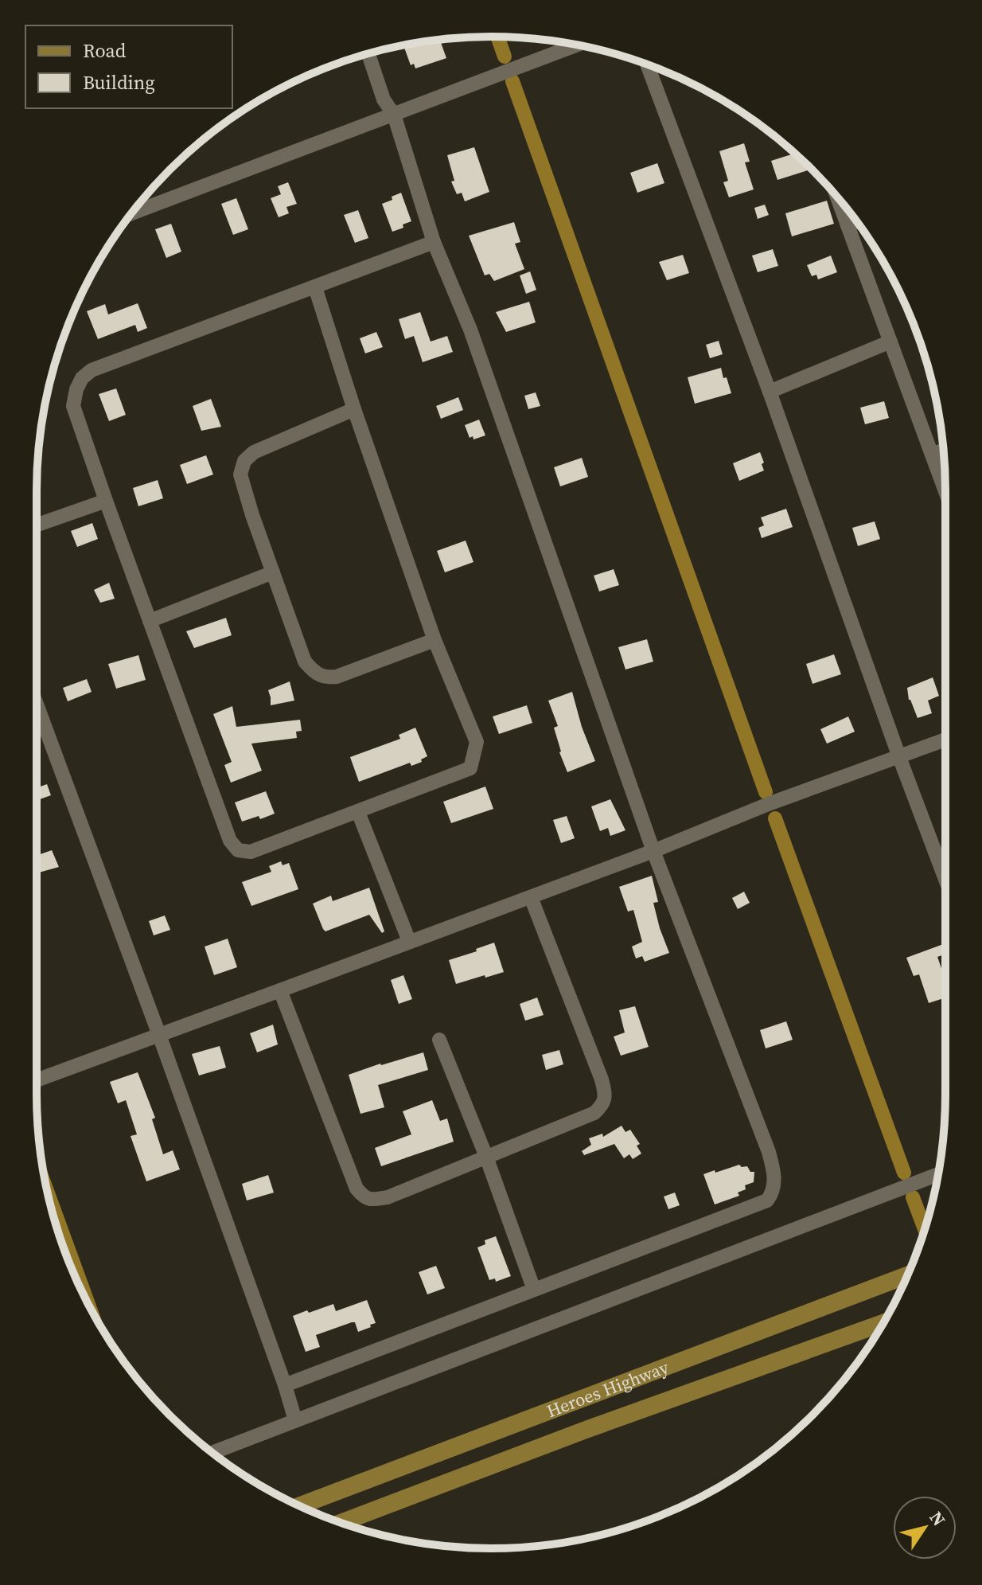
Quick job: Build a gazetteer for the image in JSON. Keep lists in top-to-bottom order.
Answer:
{
  "streets": {
    "main road": ["Heroes Highway"]
  },
  "legend": ["Road", "Building"],
  "north": "top right"
}
